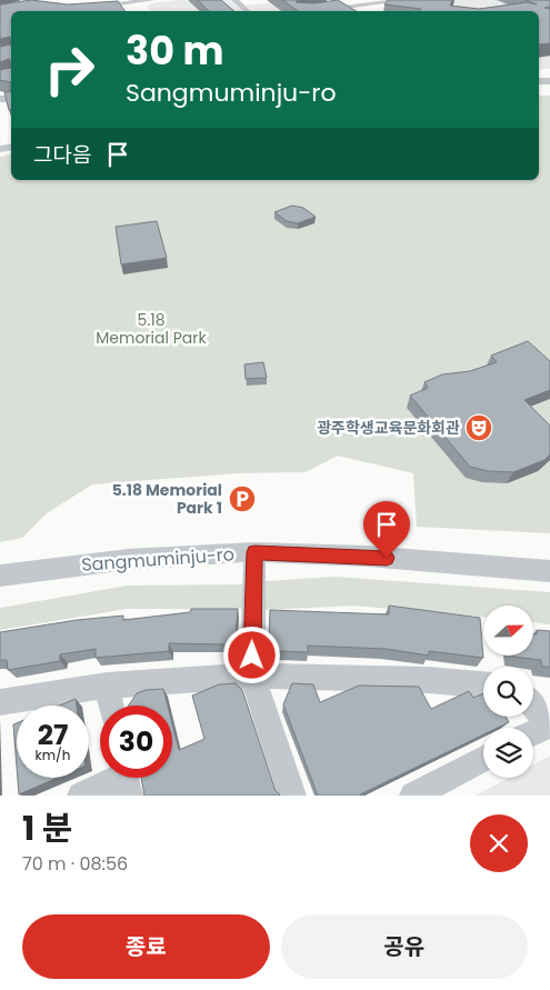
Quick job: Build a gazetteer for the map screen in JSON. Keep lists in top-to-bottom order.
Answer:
{
  "streets": {
    "street": ["Sangmuminju-ro"]
  },
  "parks": ["5.18 Memorial Park"],
  "places": {
    "theatre": ["광주학생교육문화회관"],
    "parking": ["5.18 Memorial Park 1"]
  },
  "north": "right",
  "page": {
    "turn": ["30 m", "Sangmuminju-ro"],
    "then": "그다음",
    "speed": "27 km/h",
    "limit": "30",
    "heading": ["1 분", "70 m · 08:56"],
    "buttons": ["종료", "공유"]
  }
}
